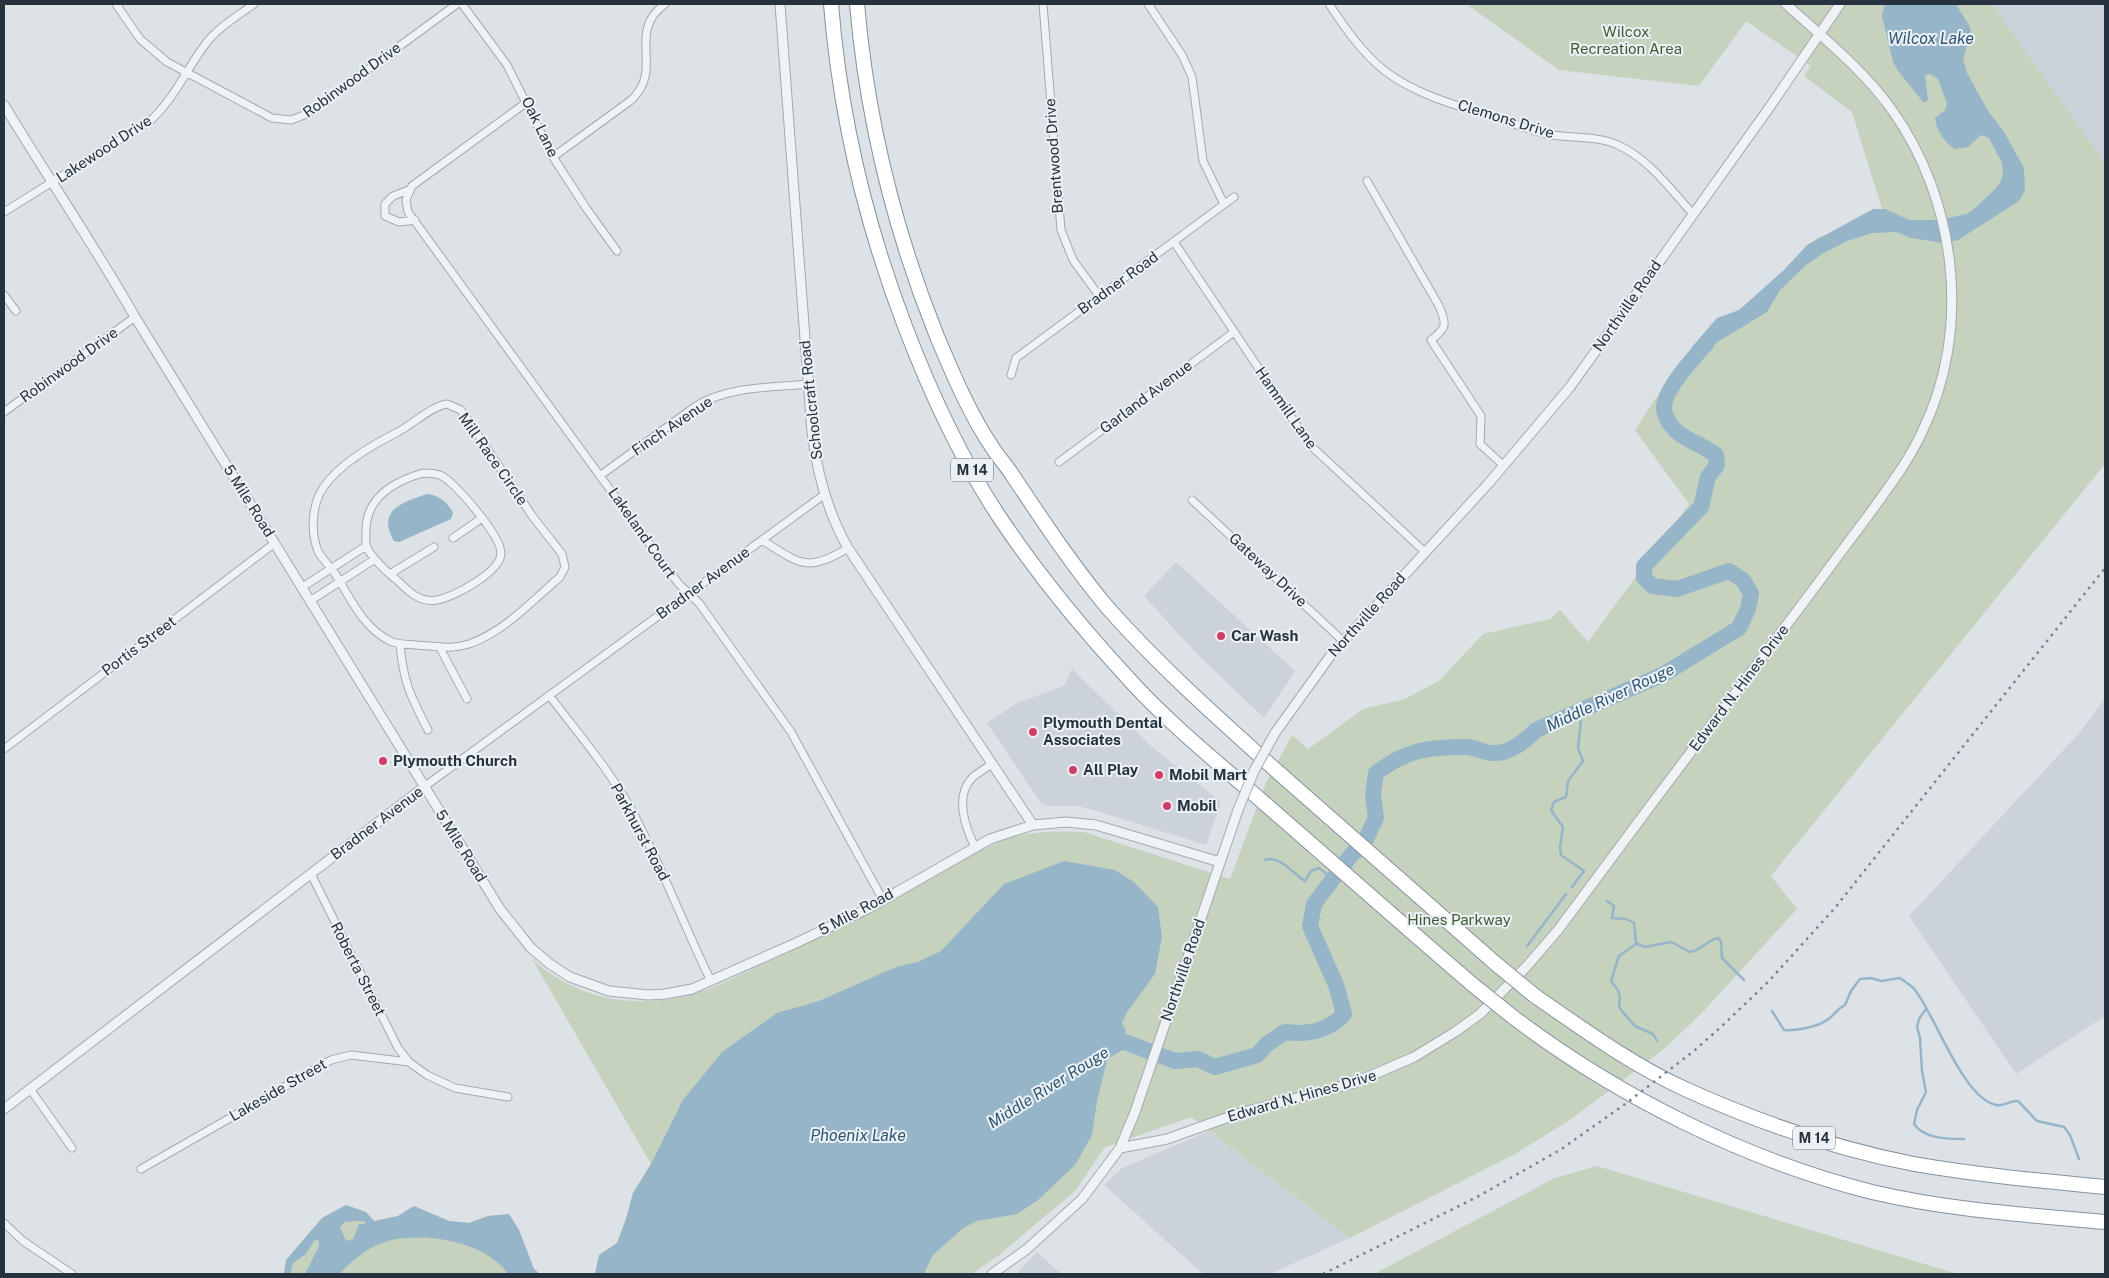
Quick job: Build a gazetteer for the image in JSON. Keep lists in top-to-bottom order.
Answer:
{
  "streets": {
    "highway": ["M 14"],
    "street": [
      "Robinwood Drive",
      "Clemons Drive",
      "Oak Lane",
      "Lakewood Drive",
      "Brentwood Drive",
      "Bradner Road",
      "Northville Road",
      "Garland Avenue",
      "Schoolcraft Road",
      "Hammill Lane",
      "Finch Avenue",
      "Mill Race Circle",
      "5 Mile Road",
      "Lakeland Court",
      "Gateway Drive",
      "Bradner Avenue",
      "Portis Street",
      "Edward N. Hines Drive",
      "Parkhurst Road",
      "Roberta Street",
      "Lakeside Street"
    ]
  },
  "crossings": [
    ["Robinwood Drive", "Lakewood Drive"],
    ["Robinwood Drive", "5 Mile Road"],
    ["Clemons Drive", "Northville Road"],
    ["Lakewood Drive", "5 Mile Road"],
    ["Brentwood Drive", "Bradner Road"],
    ["Bradner Road", "Hammill Lane"],
    ["Northville Road", "Hammill Lane"],
    ["Northville Road", "5 Mile Road"],
    ["Northville Road", "Gateway Drive"],
    ["Northville Road", "Edward N. Hines Drive"],
    ["Garland Avenue", "Hammill Lane"],
    ["Schoolcraft Road", "Finch Avenue"],
    ["Schoolcraft Road", "5 Mile Road"],
    ["Schoolcraft Road", "Bradner Avenue"],
    ["Finch Avenue", "Lakeland Court"],
    ["5 Mile Road", "Lakeland Court"],
    ["5 Mile Road", "Bradner Avenue"],
    ["5 Mile Road", "Portis Street"],
    ["5 Mile Road", "Parkhurst Road"],
    ["Lakeland Court", "Bradner Avenue"],
    ["Bradner Avenue", "Parkhurst Road"],
    ["Bradner Avenue", "Roberta Street"],
    ["Roberta Street", "Lakeside Street"]
  ],
  "water": ["Wilcox Lake", "Middle River Rouge", "Phoenix Lake"],
  "parks": ["Wilcox Recreation Area", "Hines Parkway"],
  "places": [
    "Car Wash",
    "Plymouth Dental Associates",
    "Plymouth Church",
    "All Play",
    "Mobil Mart",
    "Mobil"
  ]
}
